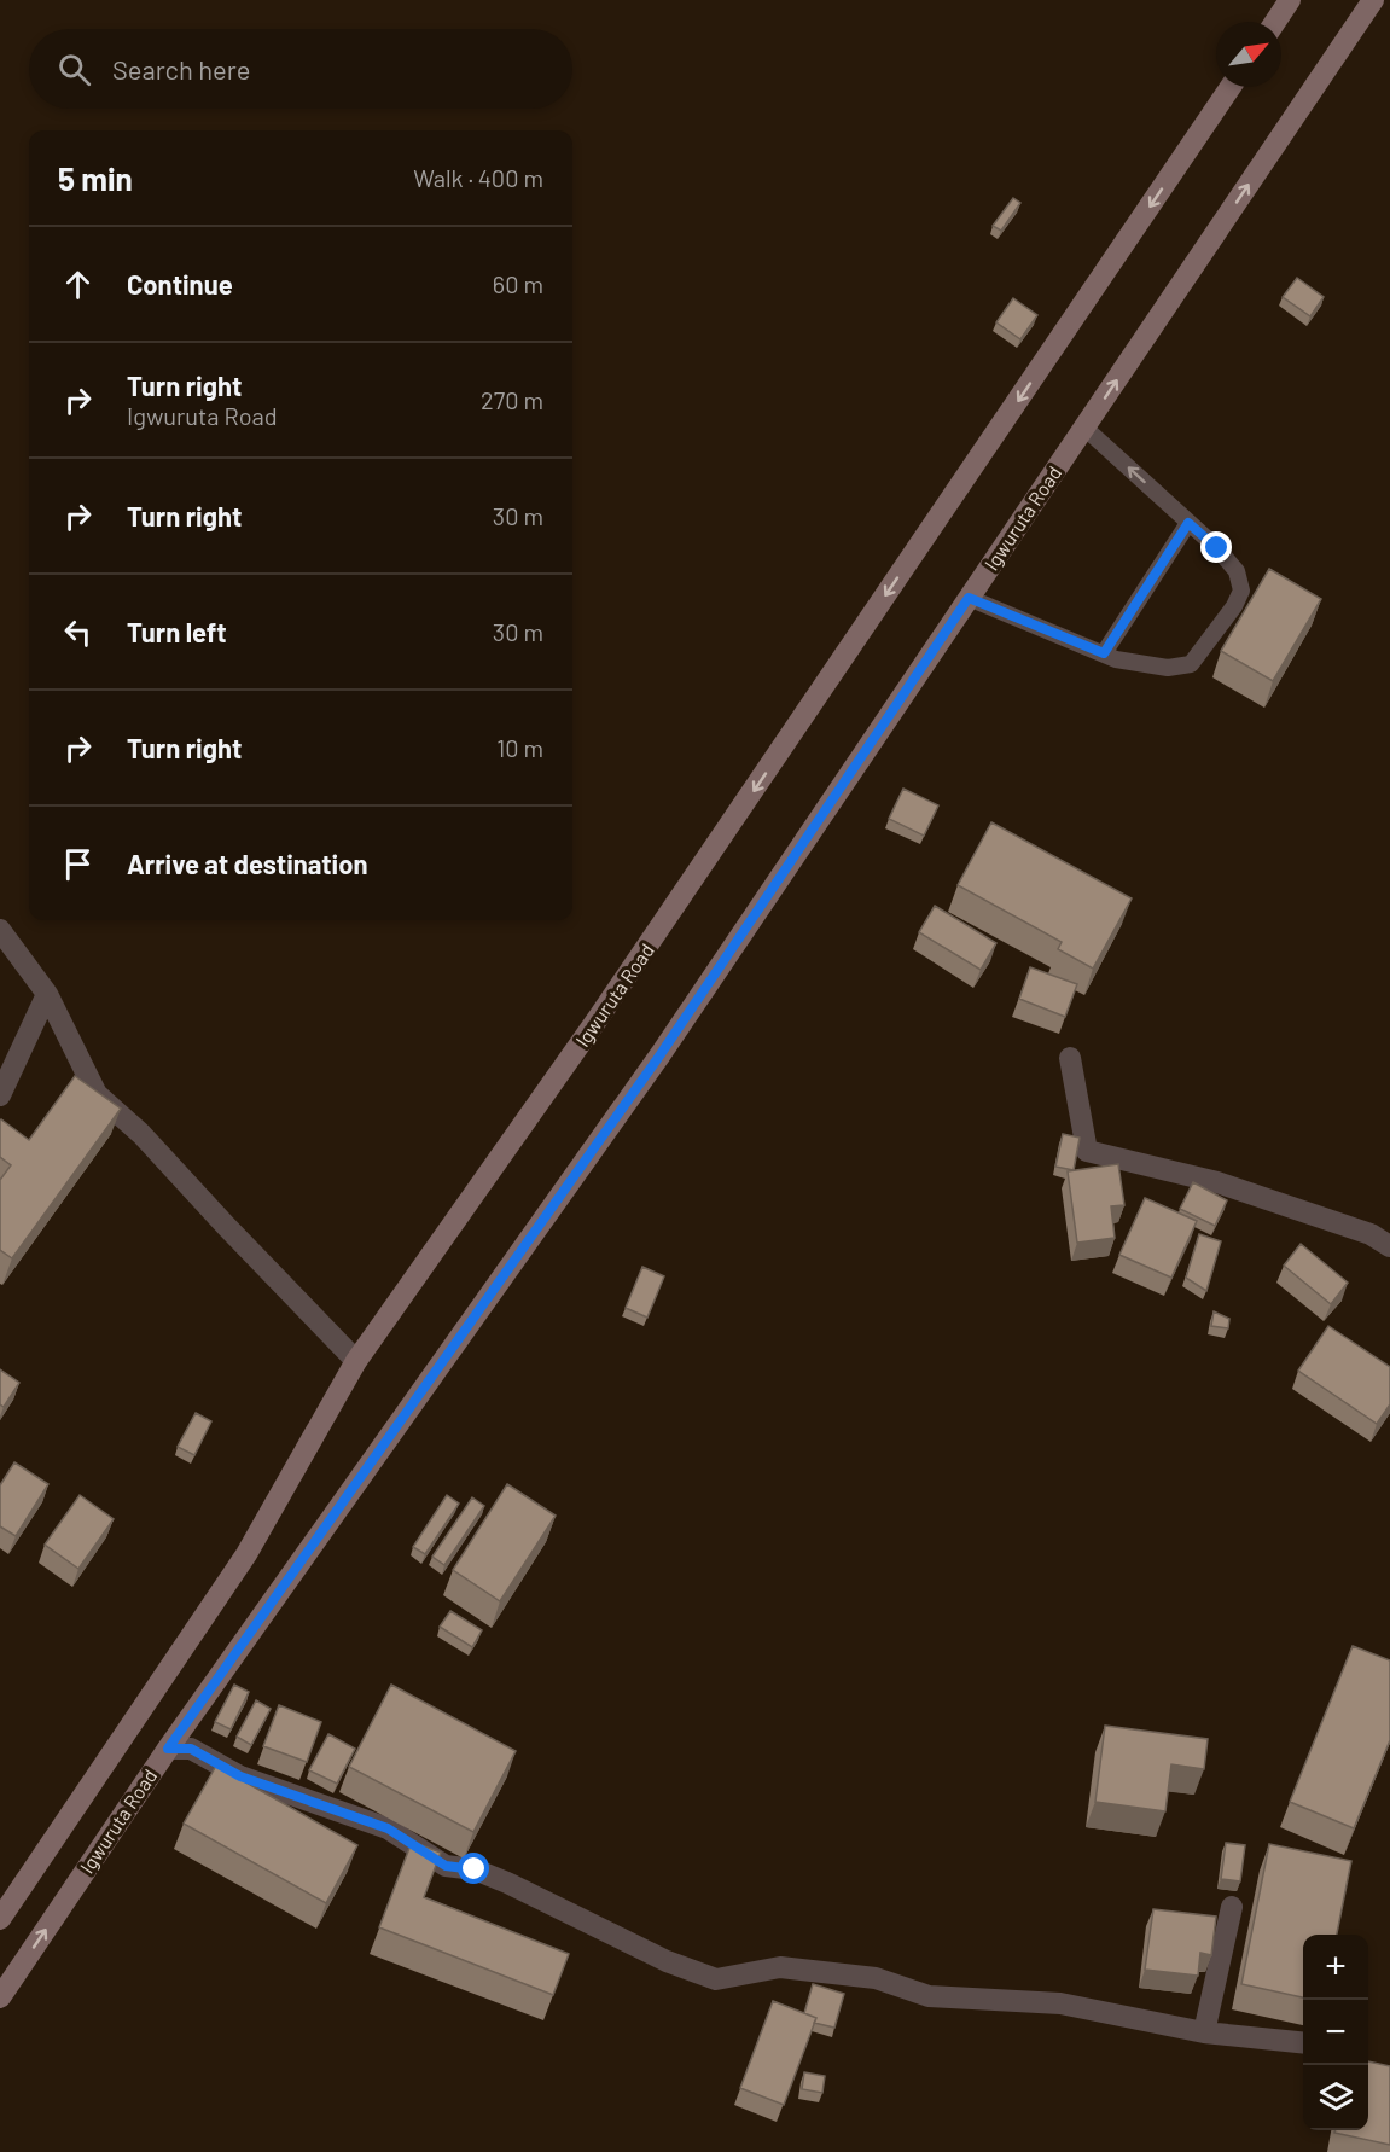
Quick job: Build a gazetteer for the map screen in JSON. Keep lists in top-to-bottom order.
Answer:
{
  "streets": {
    "main road": ["Igwuruta Road"]
  },
  "north": "top right",
  "page": {
    "search": "Search here",
    "heading": ["5 min", "Walk · 400 m"],
    "list": [
      ["Continue", "60 m"],
      ["Turn right", "Igwuruta Road", "270 m"],
      ["Turn right", "30 m"],
      ["Turn left", "30 m"],
      ["Turn right", "10 m"],
      "Arrive at destination"
    ],
    "map_buttons": ["+", "−"]
  }
}
